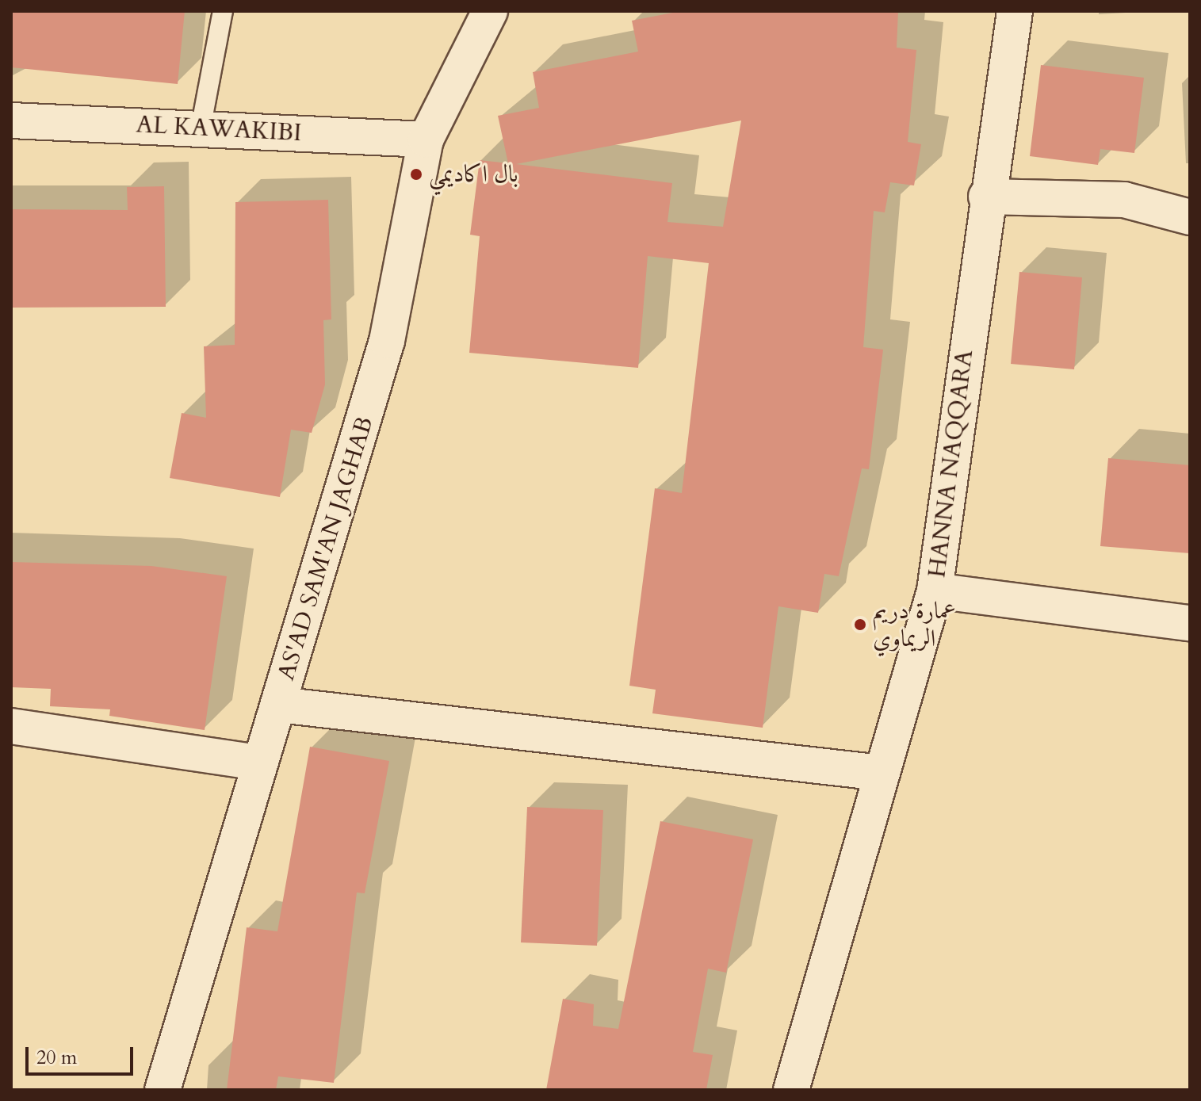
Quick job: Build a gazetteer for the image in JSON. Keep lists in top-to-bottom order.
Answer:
{
  "streets": {
    "street": ["AL KAWAKIBI", "HANNA NAQQARA", "AS'AD SAM'AN JAGHAB"]
  },
  "crossings": [
    ["AL KAWAKIBI", "AS'AD SAM'AN JAGHAB"]
  ],
  "places": ["بال اكاديمي", "عمارة دريم الريماوي"],
  "scale_bar": "20 m"
}
